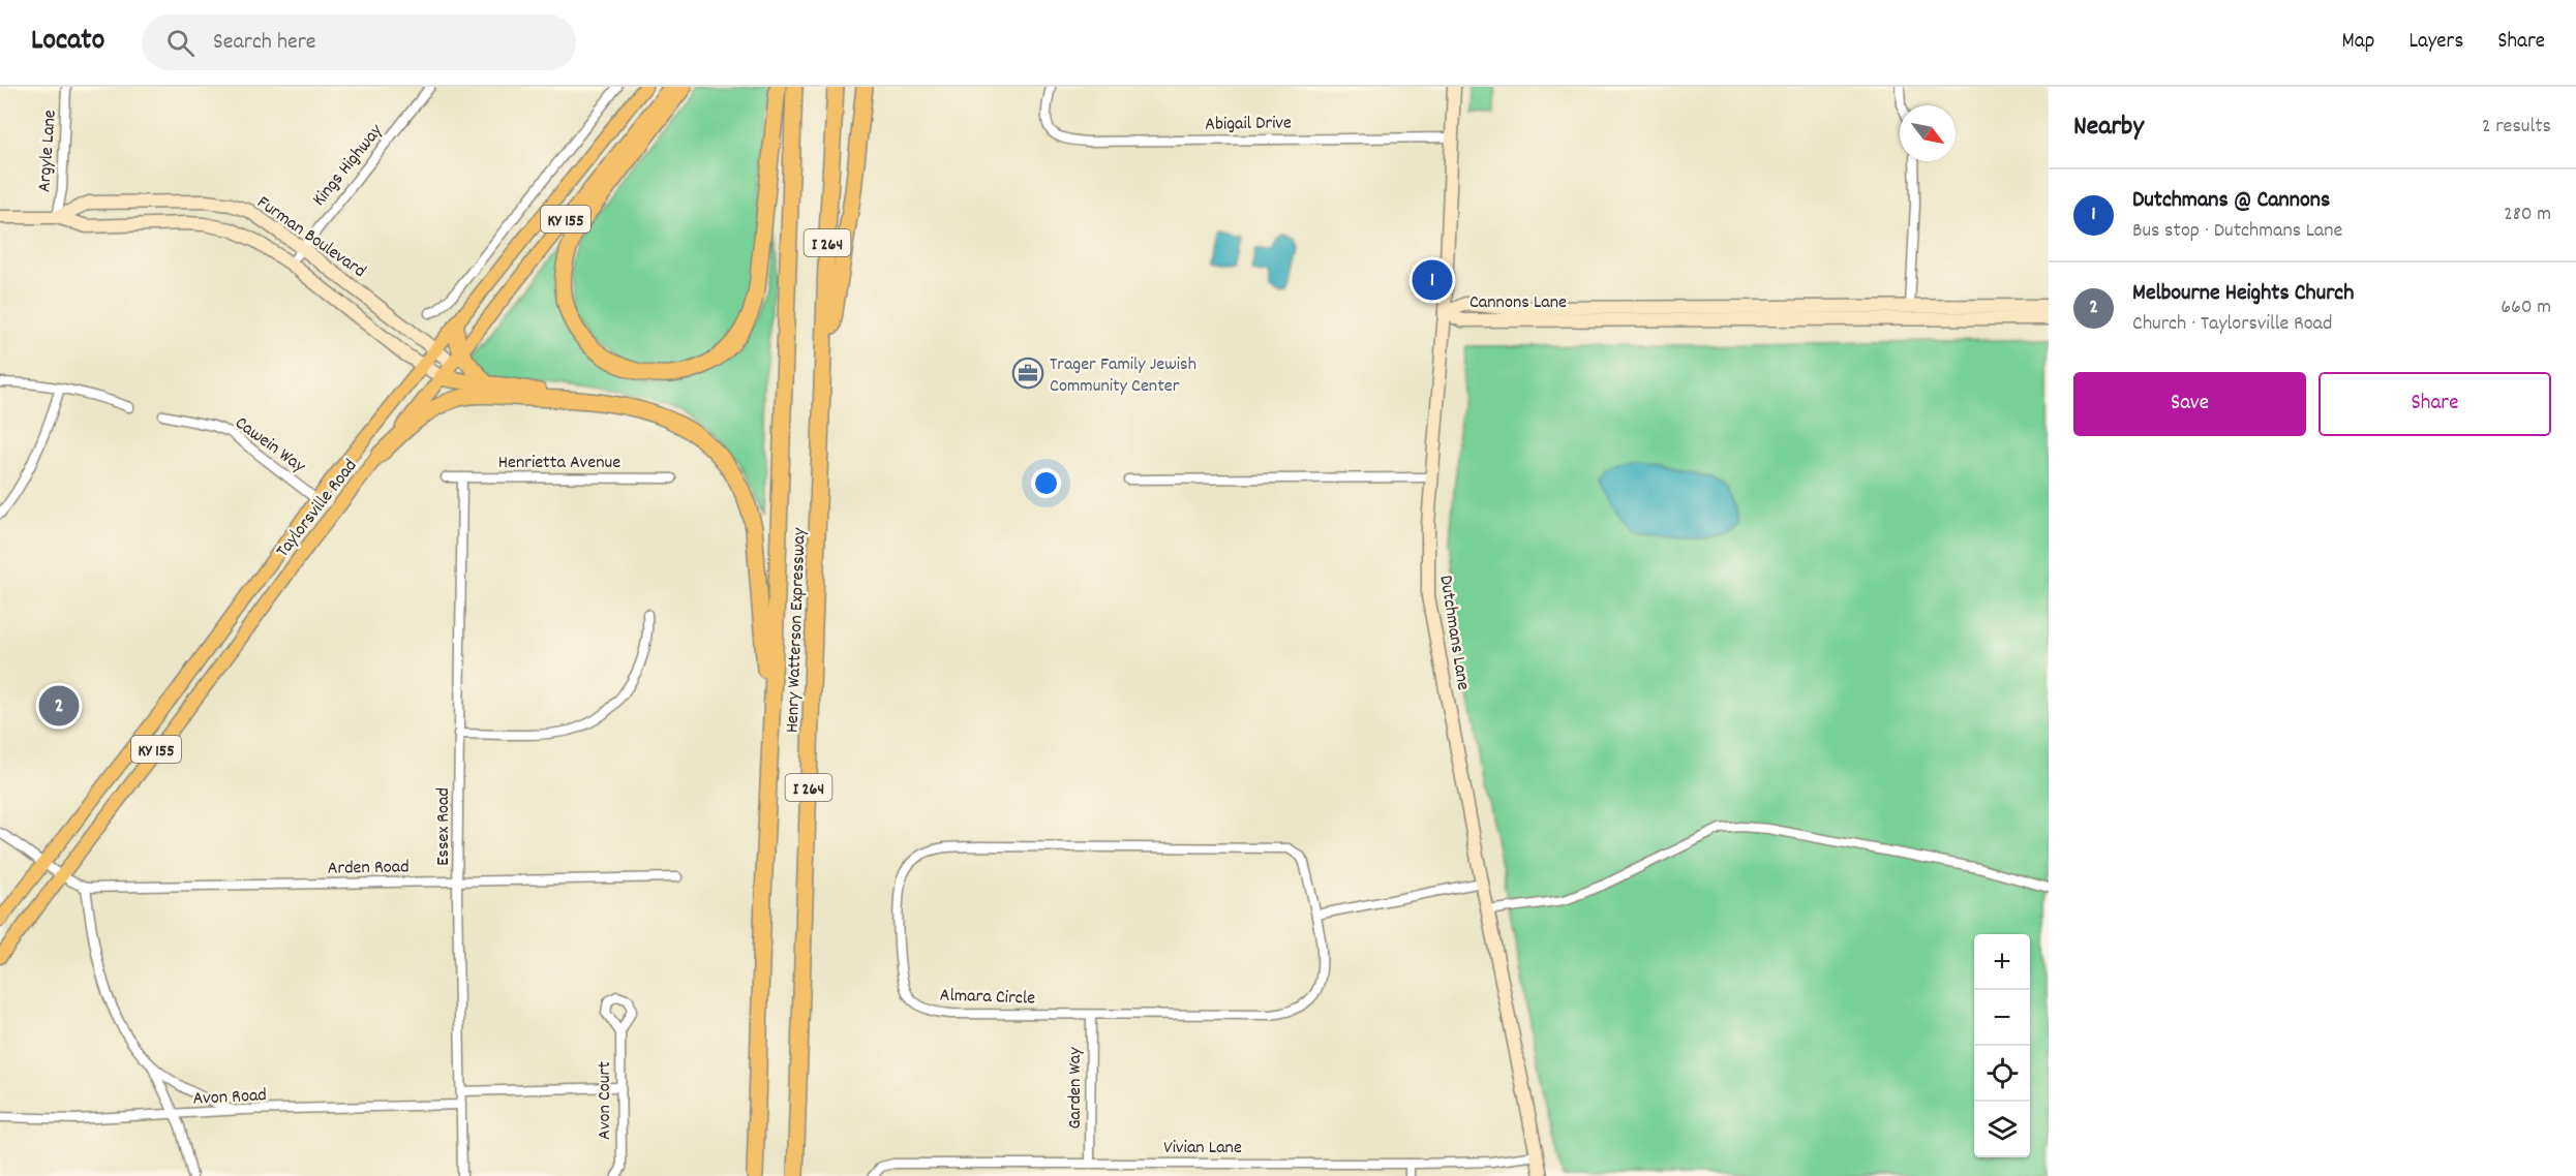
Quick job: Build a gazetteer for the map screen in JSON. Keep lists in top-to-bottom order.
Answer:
{
  "streets": {
    "highway": ["I 264", "Henry Watterson Expressway"],
    "main road": [
      "KY 155",
      "Furman Boulevard",
      "Cannons Lane",
      "Taylorsville Road",
      "Dutchmans Lane"
    ],
    "street": [
      "Abigail Drive",
      "Argyle Lane",
      "Kings Highway",
      "Cawein Way",
      "Henrietta Avenue",
      "Essex Road",
      "Arden Road",
      "Almara Circle",
      "Garden Way",
      "Avon Road",
      "Avon Court",
      "Vivian Lane"
    ]
  },
  "crossings": [
    ["Abigail Drive", "Dutchmans Lane"],
    ["Argyle Lane", "Furman Boulevard"],
    ["Kings Highway", "Furman Boulevard"],
    ["Furman Boulevard", "Taylorsville Road"],
    ["Cannons Lane", "Dutchmans Lane"],
    ["Cawein Way", "Taylorsville Road"],
    ["Henrietta Avenue", "Essex Road"],
    ["Taylorsville Road", "Arden Road"],
    ["Dutchmans Lane", "Vivian Lane"],
    ["Essex Road", "Arden Road"],
    ["Essex Road", "Avon Road"],
    ["Almara Circle", "Garden Way"],
    ["Garden Way", "Vivian Lane"]
  ],
  "places": {
    "office": ["Trager Family Jewish Community Center"]
  },
  "north": "bottom right",
  "page": {
    "header": "Locato",
    "search": "Search here",
    "nav": ["Map", "Layers", "Share"],
    "heading": ["Nearby", "2 results"],
    "list": [
      {
        "mark": "1",
        "name": "Dutchmans @ Cannons",
        "note": "Bus stop · Dutchmans Lane",
        "value": "280 m"
      },
      {
        "mark": "2",
        "name": "Melbourne Heights Church",
        "note": "Church · Taylorsville Road",
        "value": "660 m"
      }
    ],
    "pins": ["1", "2"],
    "buttons": ["Save", "Share"],
    "map_buttons": ["+", "−"]
  }
}
